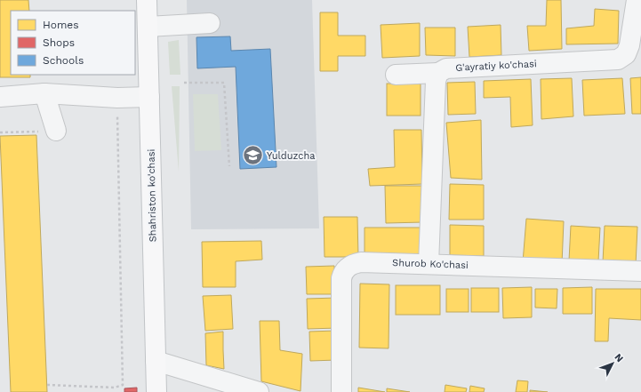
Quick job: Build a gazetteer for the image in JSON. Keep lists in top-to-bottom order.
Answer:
{
  "streets": {
    "main road": ["Shahriston ko'chasi"],
    "street": ["G'ayratiy ko'chasi", "Shurob Ko'chasi"]
  },
  "places": {
    "school or university": ["Yulduzcha"]
  },
  "legend": ["Homes", "Shops", "Schools"],
  "north": "top right"
}
